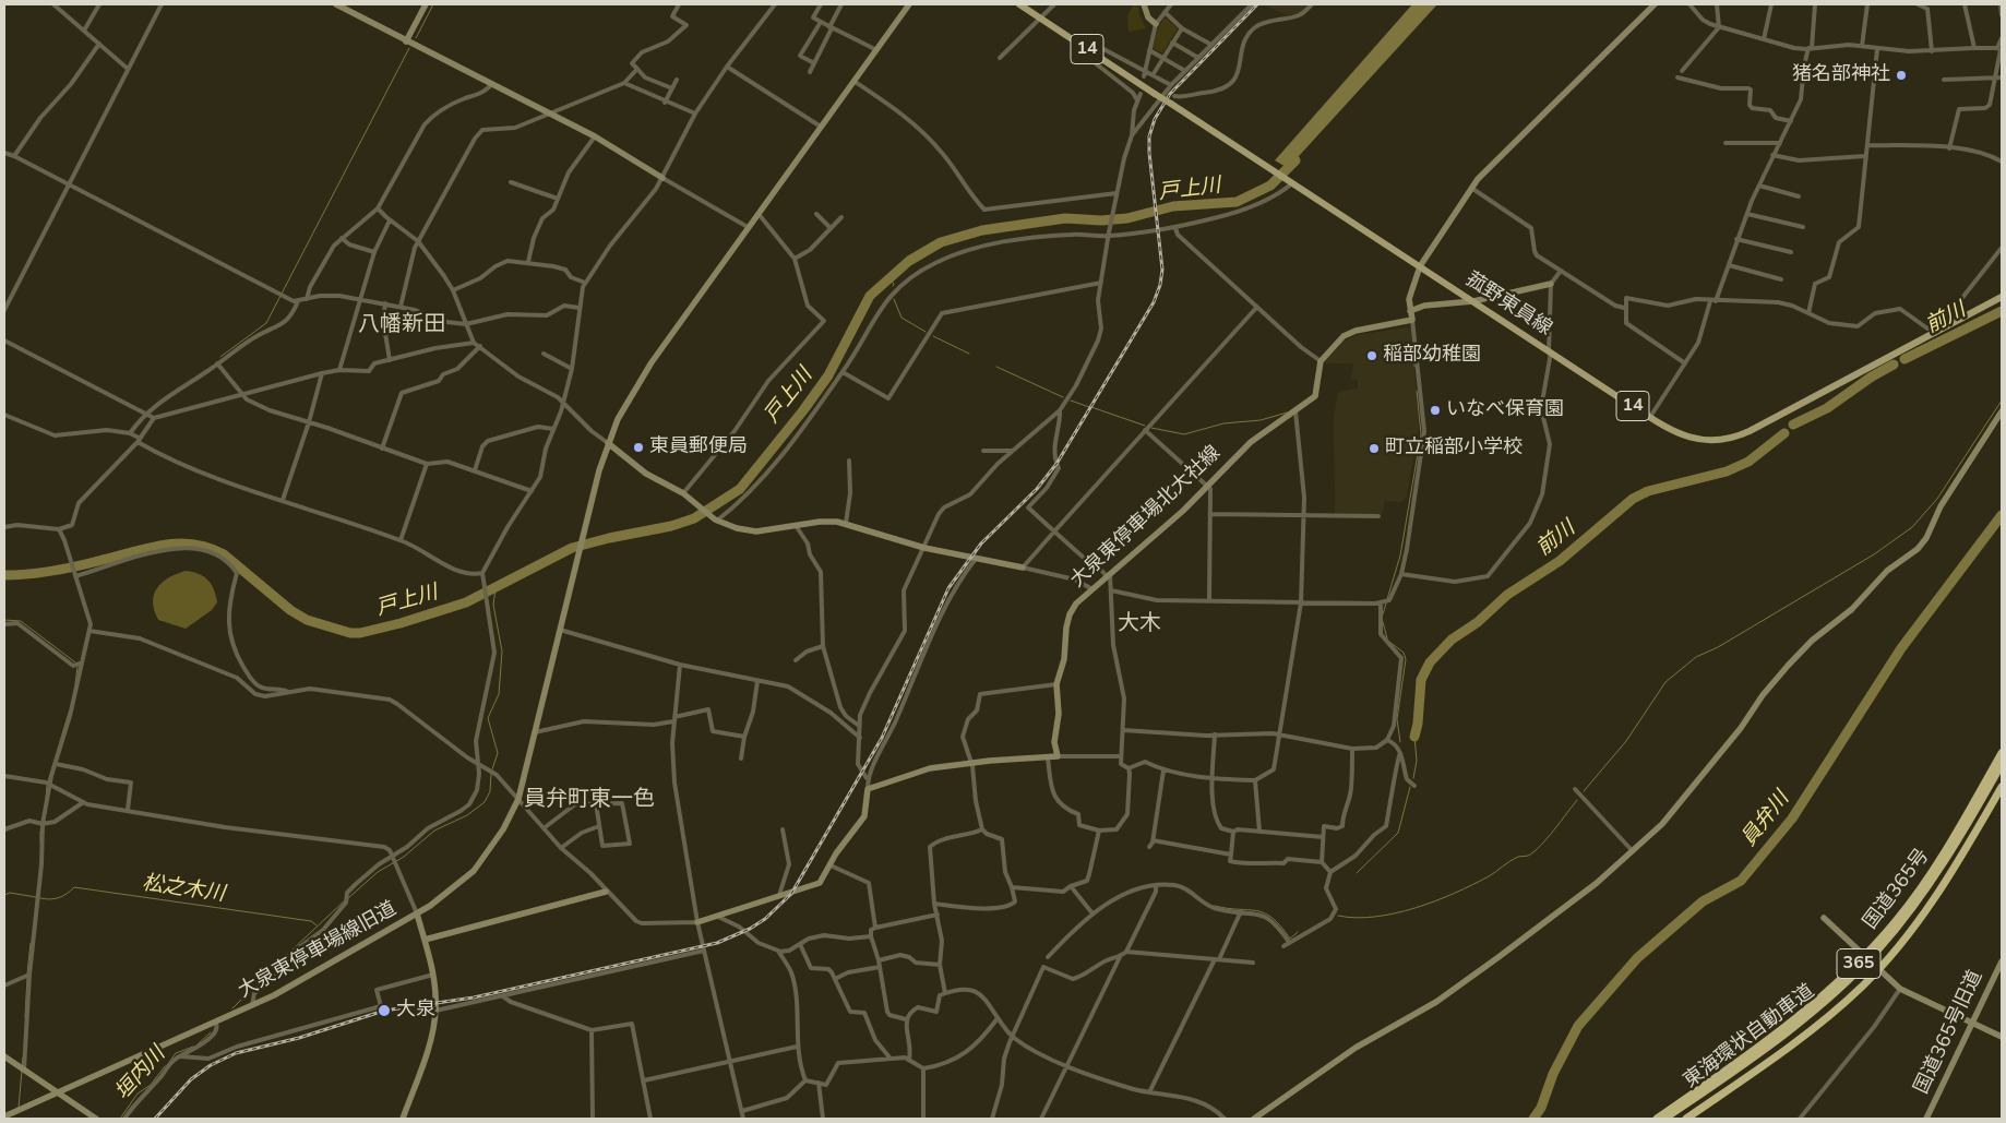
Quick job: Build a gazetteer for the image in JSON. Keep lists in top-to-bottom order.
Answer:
{
  "streets": {
    "highway": ["国道365号", "365", "東海環状自動車道"],
    "main road": ["14", "菰野東員線"],
    "street": ["大泉東停車場北大社線", "大泉東停車場線旧道", "国道365号旧道"]
  },
  "districts": ["八幡新田", "大木", "員弁町東一色"],
  "water": [
    "戸上川",
    "前川",
    "員弁川",
    "松之木川",
    "垣内川"
  ],
  "places": [
    "猪名部神社",
    "稲部幼稚園",
    "いなべ保育園",
    "東員郵便局",
    "町立稲部小学校",
    "大泉"
  ]
}
